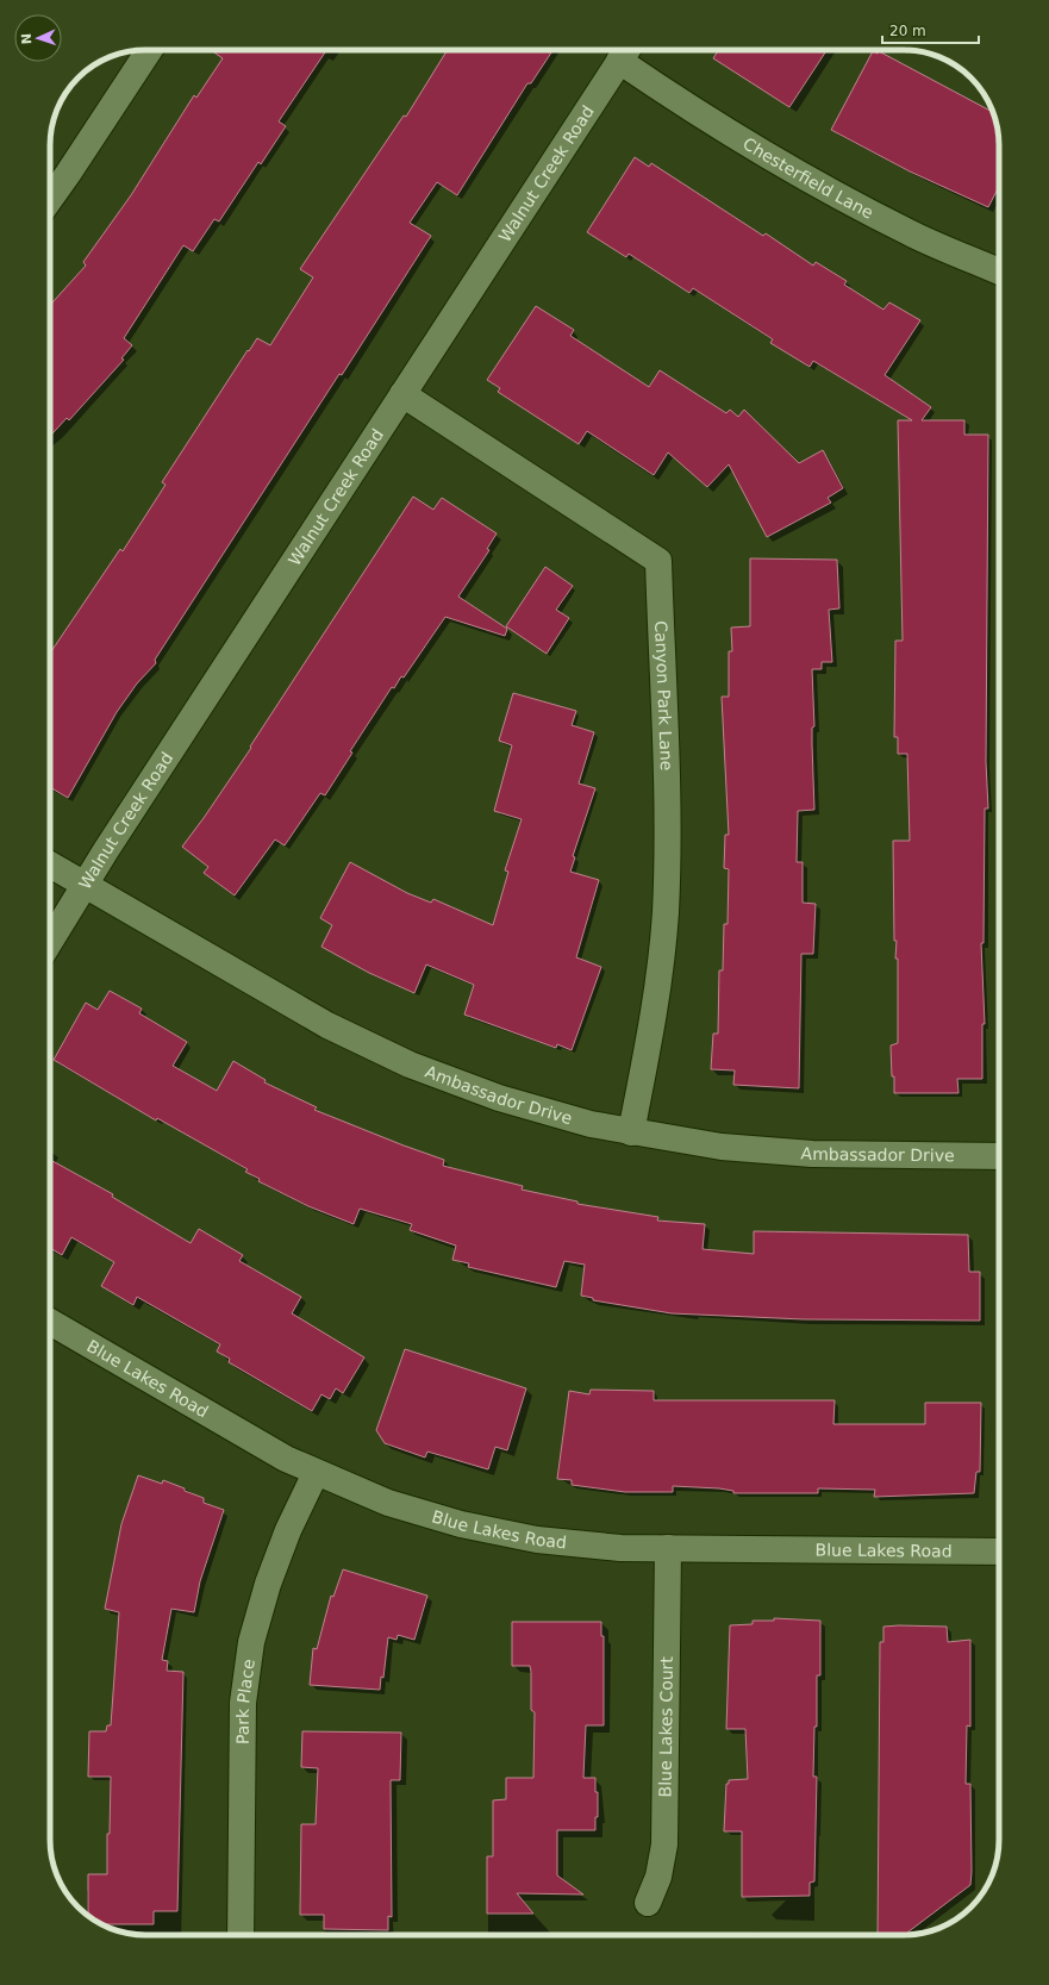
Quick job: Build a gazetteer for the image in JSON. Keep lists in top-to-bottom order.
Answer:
{
  "streets": {
    "street": [
      "Walnut Creek Road",
      "Chesterfield Lane",
      "Canyon Park Lane",
      "Ambassador Drive",
      "Blue Lakes Road",
      "Park Place",
      "Blue Lakes Court"
    ]
  },
  "crossings": [
    ["Walnut Creek Road", "Chesterfield Lane"],
    ["Walnut Creek Road", "Canyon Park Lane"],
    ["Walnut Creek Road", "Ambassador Drive"],
    ["Canyon Park Lane", "Ambassador Drive"],
    ["Blue Lakes Road", "Park Place"],
    ["Blue Lakes Road", "Blue Lakes Court"]
  ],
  "scale_bar": "20 m",
  "north": "left"
}
